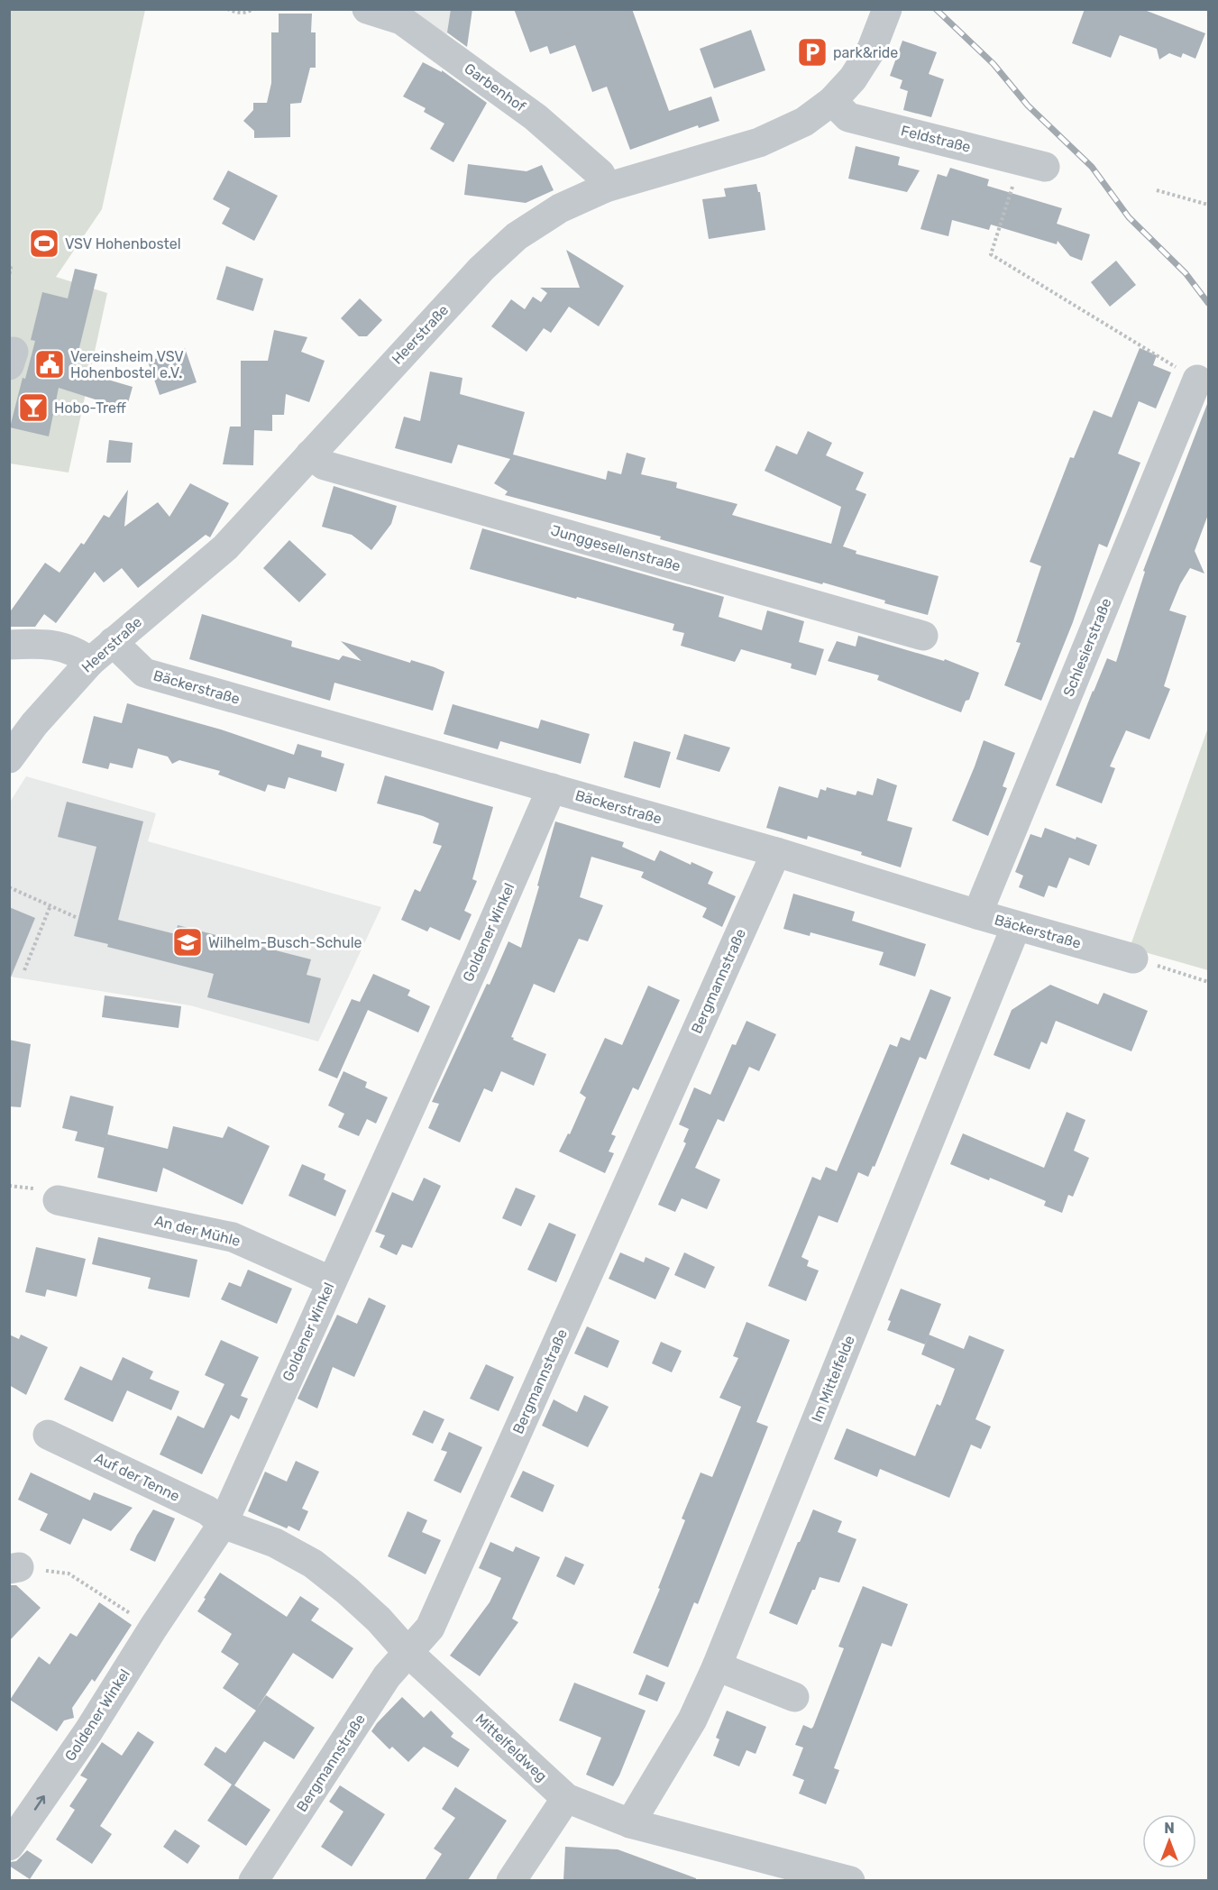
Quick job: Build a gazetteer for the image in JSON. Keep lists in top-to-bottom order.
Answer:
{
  "streets": {
    "street": [
      "Garbenhof",
      "Feldstraße",
      "Heerstraße",
      "Junggesellenstraße",
      "Schlesierstraße",
      "Bäckerstraße",
      "Goldener Winkel",
      "Bergmannstraße",
      "An der Mühle",
      "Im Mittelfelde",
      "Auf der Tenne",
      "Mittelfeldweg"
    ]
  },
  "crossings": [
    ["Garbenhof", "Heerstraße"],
    ["Feldstraße", "Heerstraße"],
    ["Heerstraße", "Junggesellenstraße"],
    ["Heerstraße", "Bäckerstraße"],
    ["Schlesierstraße", "Bäckerstraße"],
    ["Bäckerstraße", "Goldener Winkel"],
    ["Bäckerstraße", "Bergmannstraße"],
    ["Bäckerstraße", "Im Mittelfelde"],
    ["Goldener Winkel", "An der Mühle"],
    ["Goldener Winkel", "Auf der Tenne"],
    ["Goldener Winkel", "Mittelfeldweg"],
    ["Bergmannstraße", "Mittelfeldweg"],
    ["Im Mittelfelde", "Mittelfeldweg"],
    ["Auf der Tenne", "Mittelfeldweg"]
  ],
  "places": {
    "parking": ["park&ride"],
    "sports": ["VSV Hohenbostel"],
    "public building": ["Vereinsheim VSV Hohenbostel e.V."],
    "bar": ["Hobo-Treff"],
    "school or university": ["Wilhelm-Busch-Schule"]
  },
  "north": "top"
}
